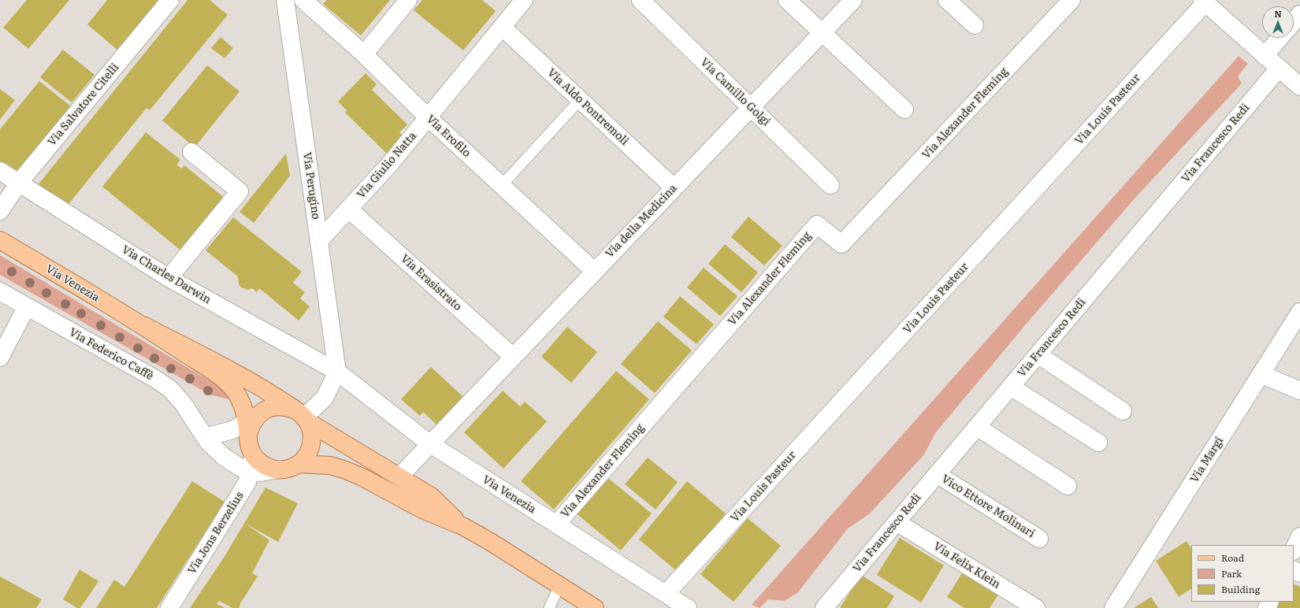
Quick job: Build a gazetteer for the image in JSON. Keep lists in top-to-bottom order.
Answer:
{
  "streets": {
    "main road": ["Via Venezia"],
    "street": [
      "Via Camillo Golgi",
      "Via Salvatore Citelli",
      "Via Aldo Pontremoli",
      "Via Louis Pasteur",
      "Via Alexander Fleming",
      "Via Erofilo",
      "Via Francesco Redi",
      "Via Giulio Natta",
      "Via Perugino",
      "Via della Medicina",
      "Via Charles Darwin",
      "Via Erasistrato",
      "Via Federico Caffè",
      "Via Margi",
      "Vico Ettore Molinari",
      "Via Jons Berzelius",
      "Via Felix Klein"
    ]
  },
  "crossings": [
    ["Via Camillo Golgi", "Via della Medicina"],
    ["Via Salvatore Citelli", "Via Charles Darwin"],
    ["Via Aldo Pontremoli", "Via Giulio Natta"],
    ["Via Aldo Pontremoli", "Via della Medicina"],
    ["Via Louis Pasteur", "Via Venezia"],
    ["Via Alexander Fleming", "Via Venezia"],
    ["Via Erofilo", "Via Giulio Natta"],
    ["Via Erofilo", "Via della Medicina"],
    ["Via Francesco Redi", "Vico Ettore Molinari"],
    ["Via Francesco Redi", "Via Felix Klein"],
    ["Via Giulio Natta", "Via Perugino"],
    ["Via Giulio Natta", "Via Erasistrato"],
    ["Via Perugino", "Via Charles Darwin"],
    ["Via Perugino", "Via Venezia"],
    ["Via della Medicina", "Via Erasistrato"],
    ["Via della Medicina", "Via Venezia"],
    ["Via Charles Darwin", "Via Venezia"],
    ["Via Federico Caffè", "Via Jons Berzelius"]
  ],
  "legend": ["Road", "Park", "Building"],
  "north": "top"
}
